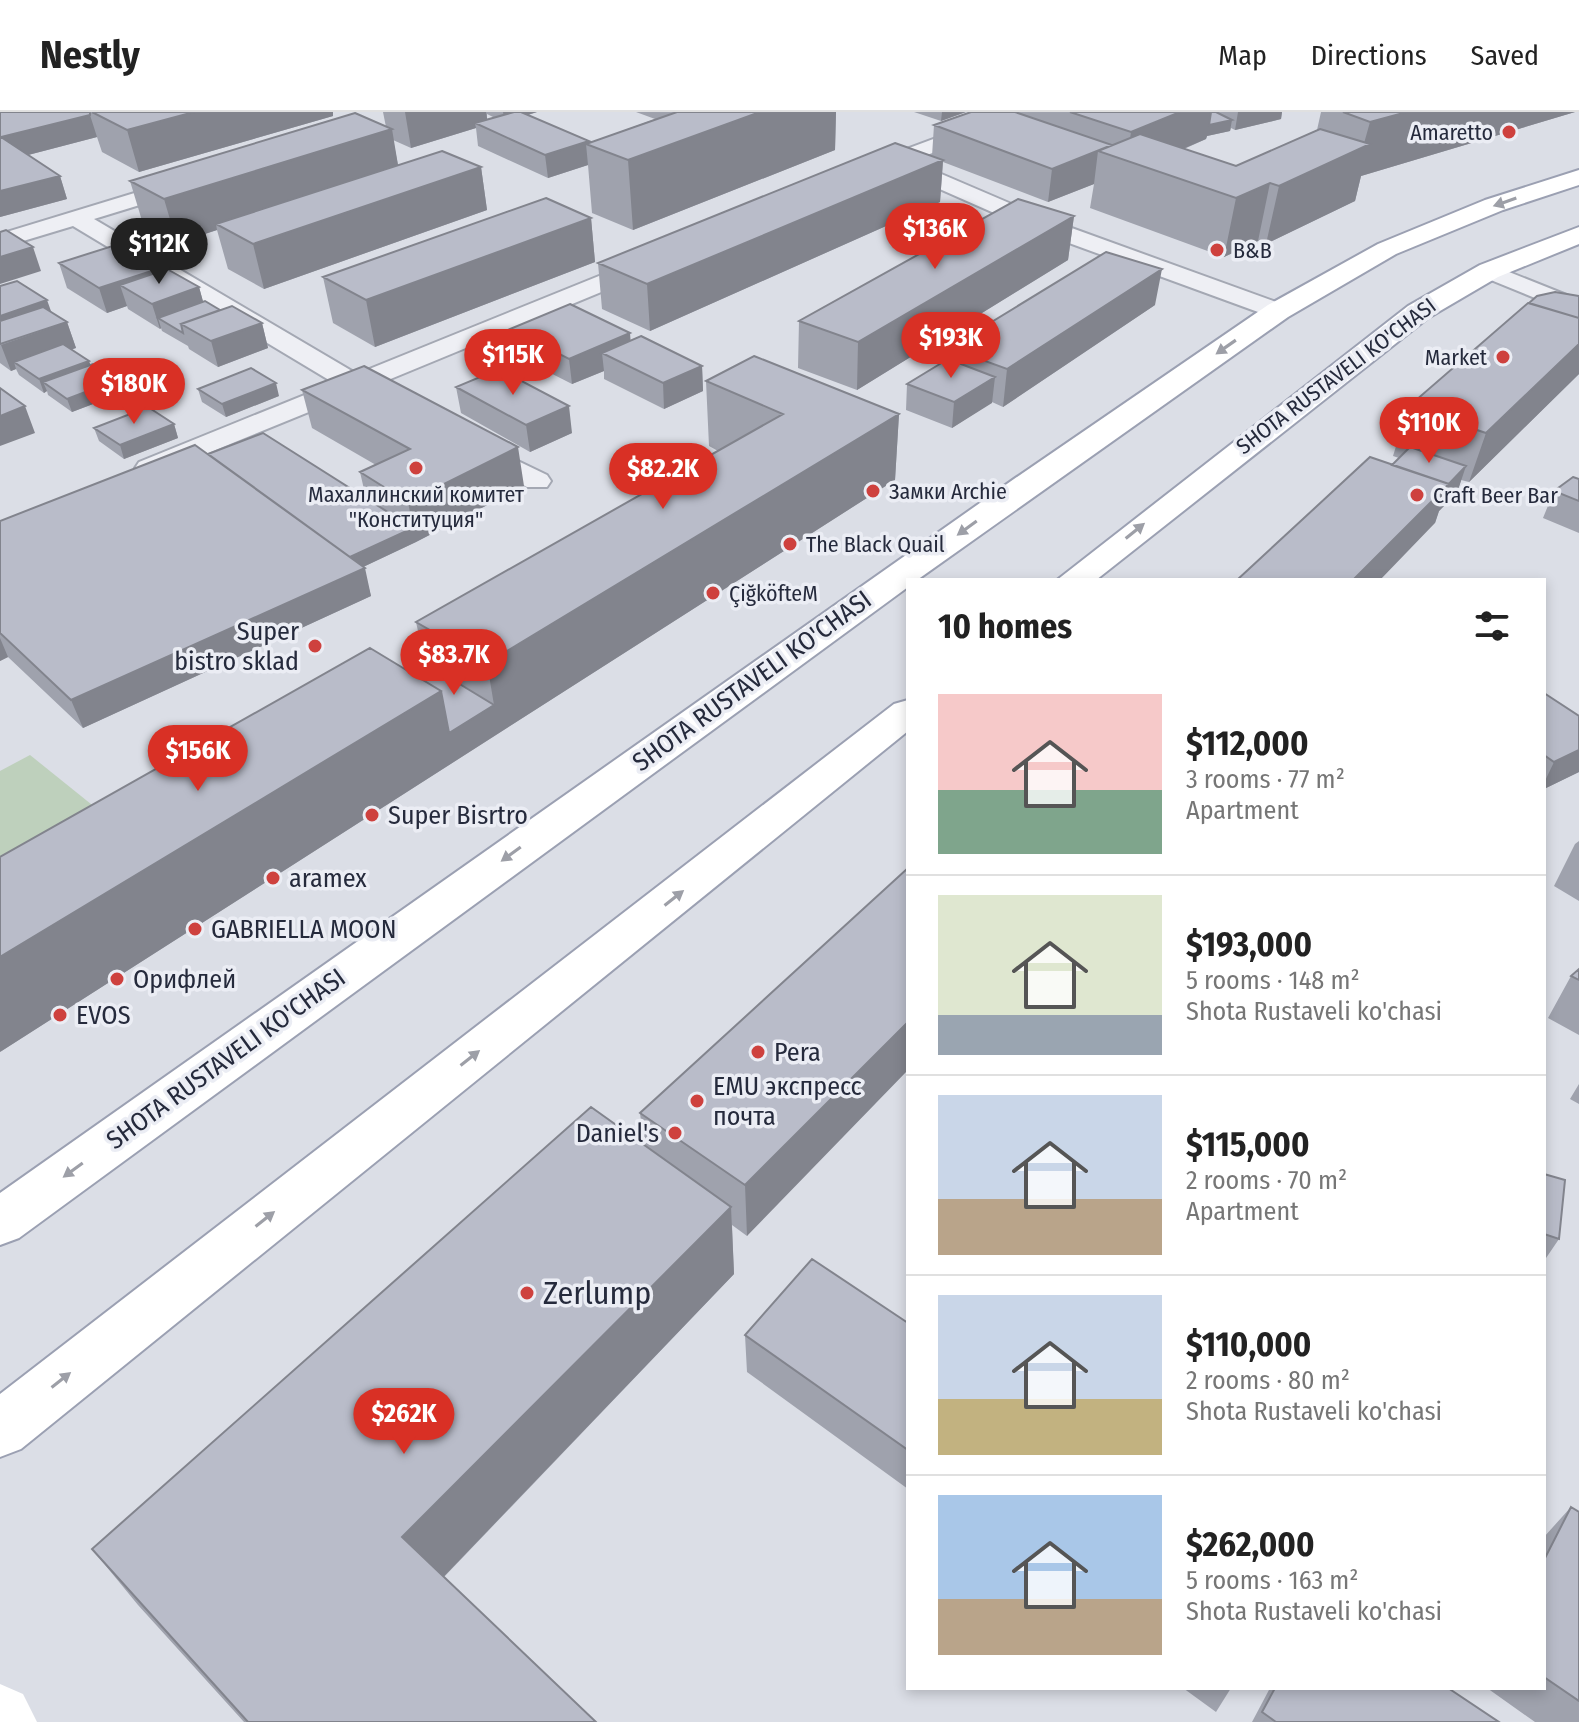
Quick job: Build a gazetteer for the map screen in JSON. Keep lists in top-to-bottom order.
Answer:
{
  "streets": {
    "main road": ["SHOTA RUSTAVELI KO'CHASI"]
  },
  "places": [
    "Amaretto",
    "B&B",
    "Market",
    "Махаллинский комитет \"Конституция\"",
    "Замки Archie",
    "Craft Beer Bar",
    "The Black Quail",
    "ÇiğköfteM",
    "Super bistro sklad",
    "Super Bisrtro",
    "aramex",
    "GABRIELLA MOON",
    "Орифлей",
    "EVOS",
    "Pera",
    "EMU экспресс почта",
    "Daniel's",
    "Zerlump"
  ],
  "page": {
    "header": "Nestly",
    "nav": ["Map", "Directions", "Saved"],
    "price": [
      "$136K",
      "$112K",
      "$193K",
      "$115K",
      "$180K",
      "$110K",
      "$82.2K",
      "$83.7K",
      "$156K",
      "$262K"
    ],
    "heading": "10 homes",
    "list": [
      {
        "name": "$112,000",
        "note": "3 rooms · 77 m² · Apartment"
      },
      {
        "name": "$193,000",
        "note": "5 rooms · 148 m² · Shota Rustaveli ko'chasi"
      },
      {
        "name": "$115,000",
        "note": "2 rooms · 70 m² · Apartment"
      },
      {
        "name": "$110,000",
        "note": "2 rooms · 80 m² · Shota Rustaveli ko'chasi"
      },
      {
        "name": "$262,000",
        "note": "5 rooms · 163 m² · Shota Rustaveli ko'chasi"
      }
    ]
  }
}
